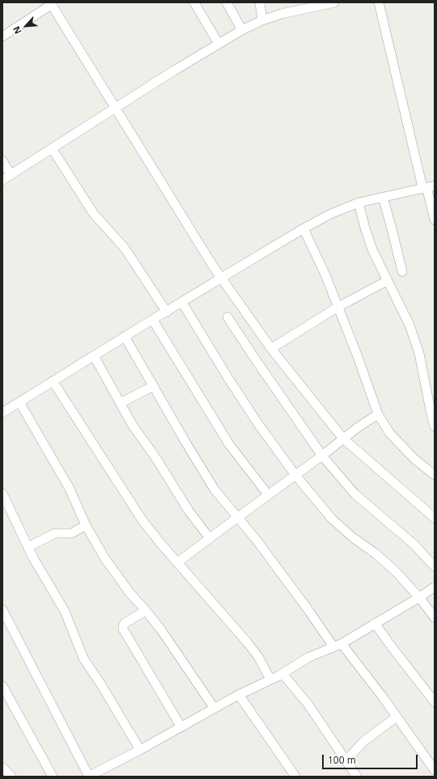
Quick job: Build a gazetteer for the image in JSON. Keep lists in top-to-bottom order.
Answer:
{
  "scale_bar": "100 m",
  "north": "bottom left"
}
